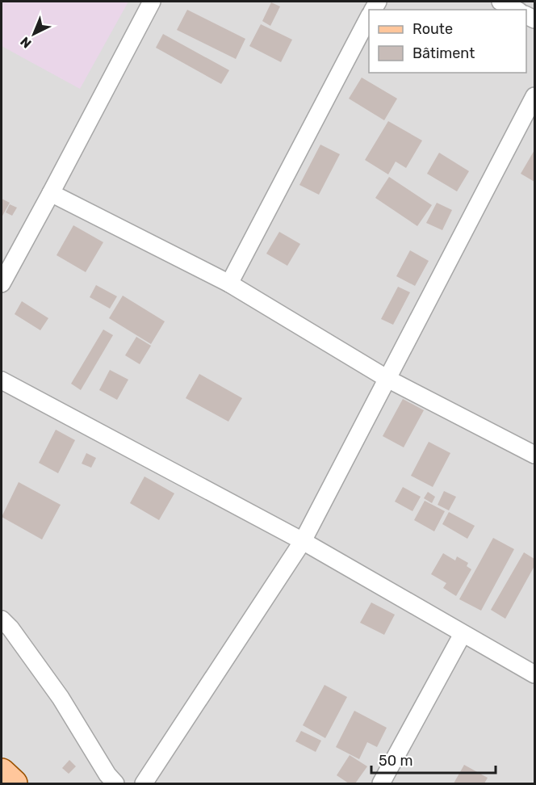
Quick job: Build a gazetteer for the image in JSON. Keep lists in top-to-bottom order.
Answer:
{
  "legend": ["Route", "Bâtiment"],
  "scale_bar": "50 m",
  "north": "bottom left"
}
